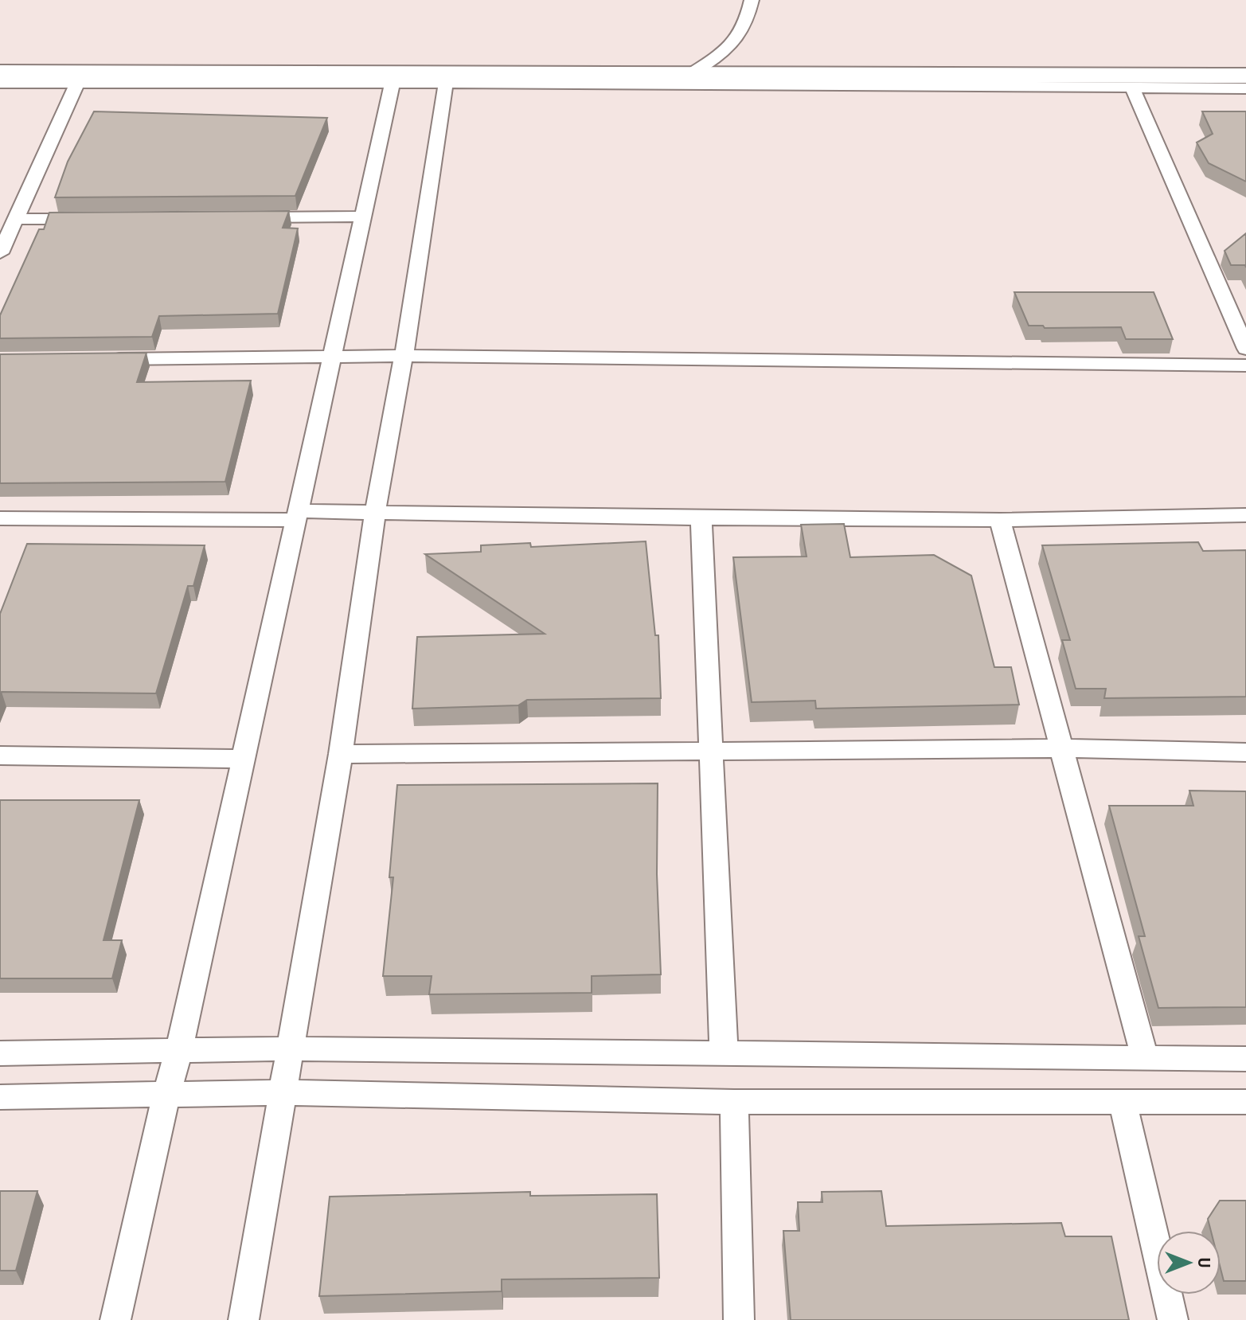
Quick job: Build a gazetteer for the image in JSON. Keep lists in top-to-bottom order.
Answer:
{
  "north": "right"
}
